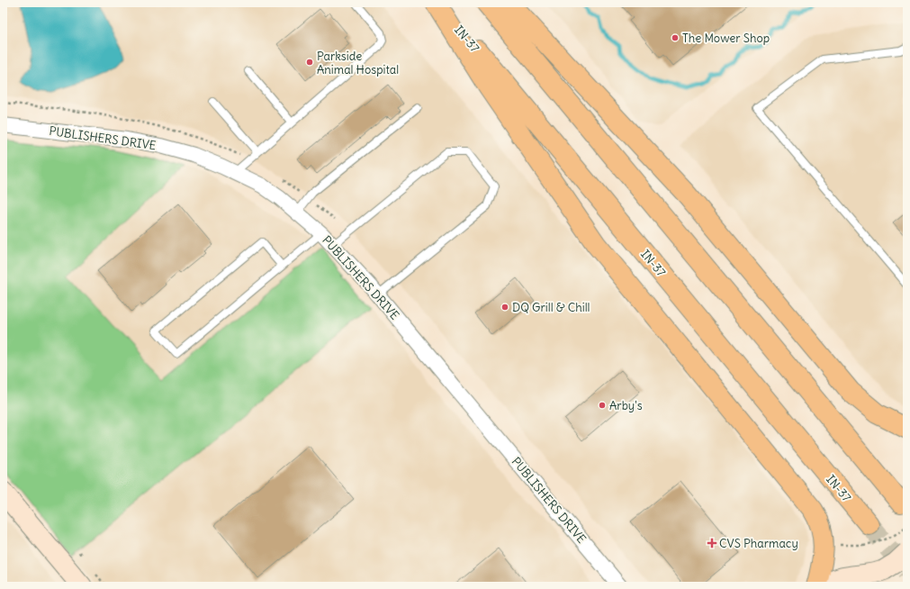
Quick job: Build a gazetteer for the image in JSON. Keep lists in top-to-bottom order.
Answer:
{
  "streets": {
    "highway": ["IN-37"],
    "street": ["PUBLISHERS DRIVE"]
  },
  "places": {
    "other": [
      "The Mower Shop",
      "Parkside Animal Hospital",
      "DQ Grill & Chill",
      "Arby's"
    ],
    "health": ["CVS Pharmacy"]
  }
}
